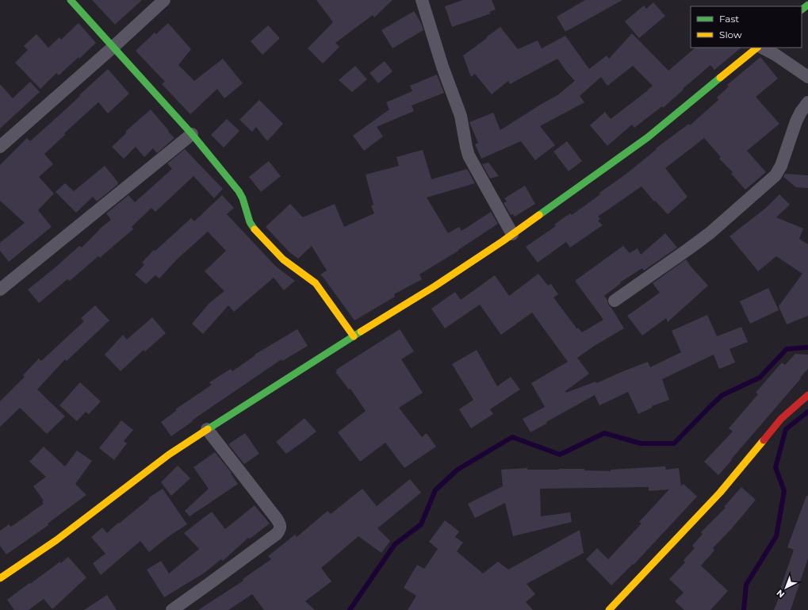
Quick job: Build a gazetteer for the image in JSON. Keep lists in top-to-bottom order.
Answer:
{
  "legend": ["Fast", "Slow"],
  "north": "bottom left"
}
